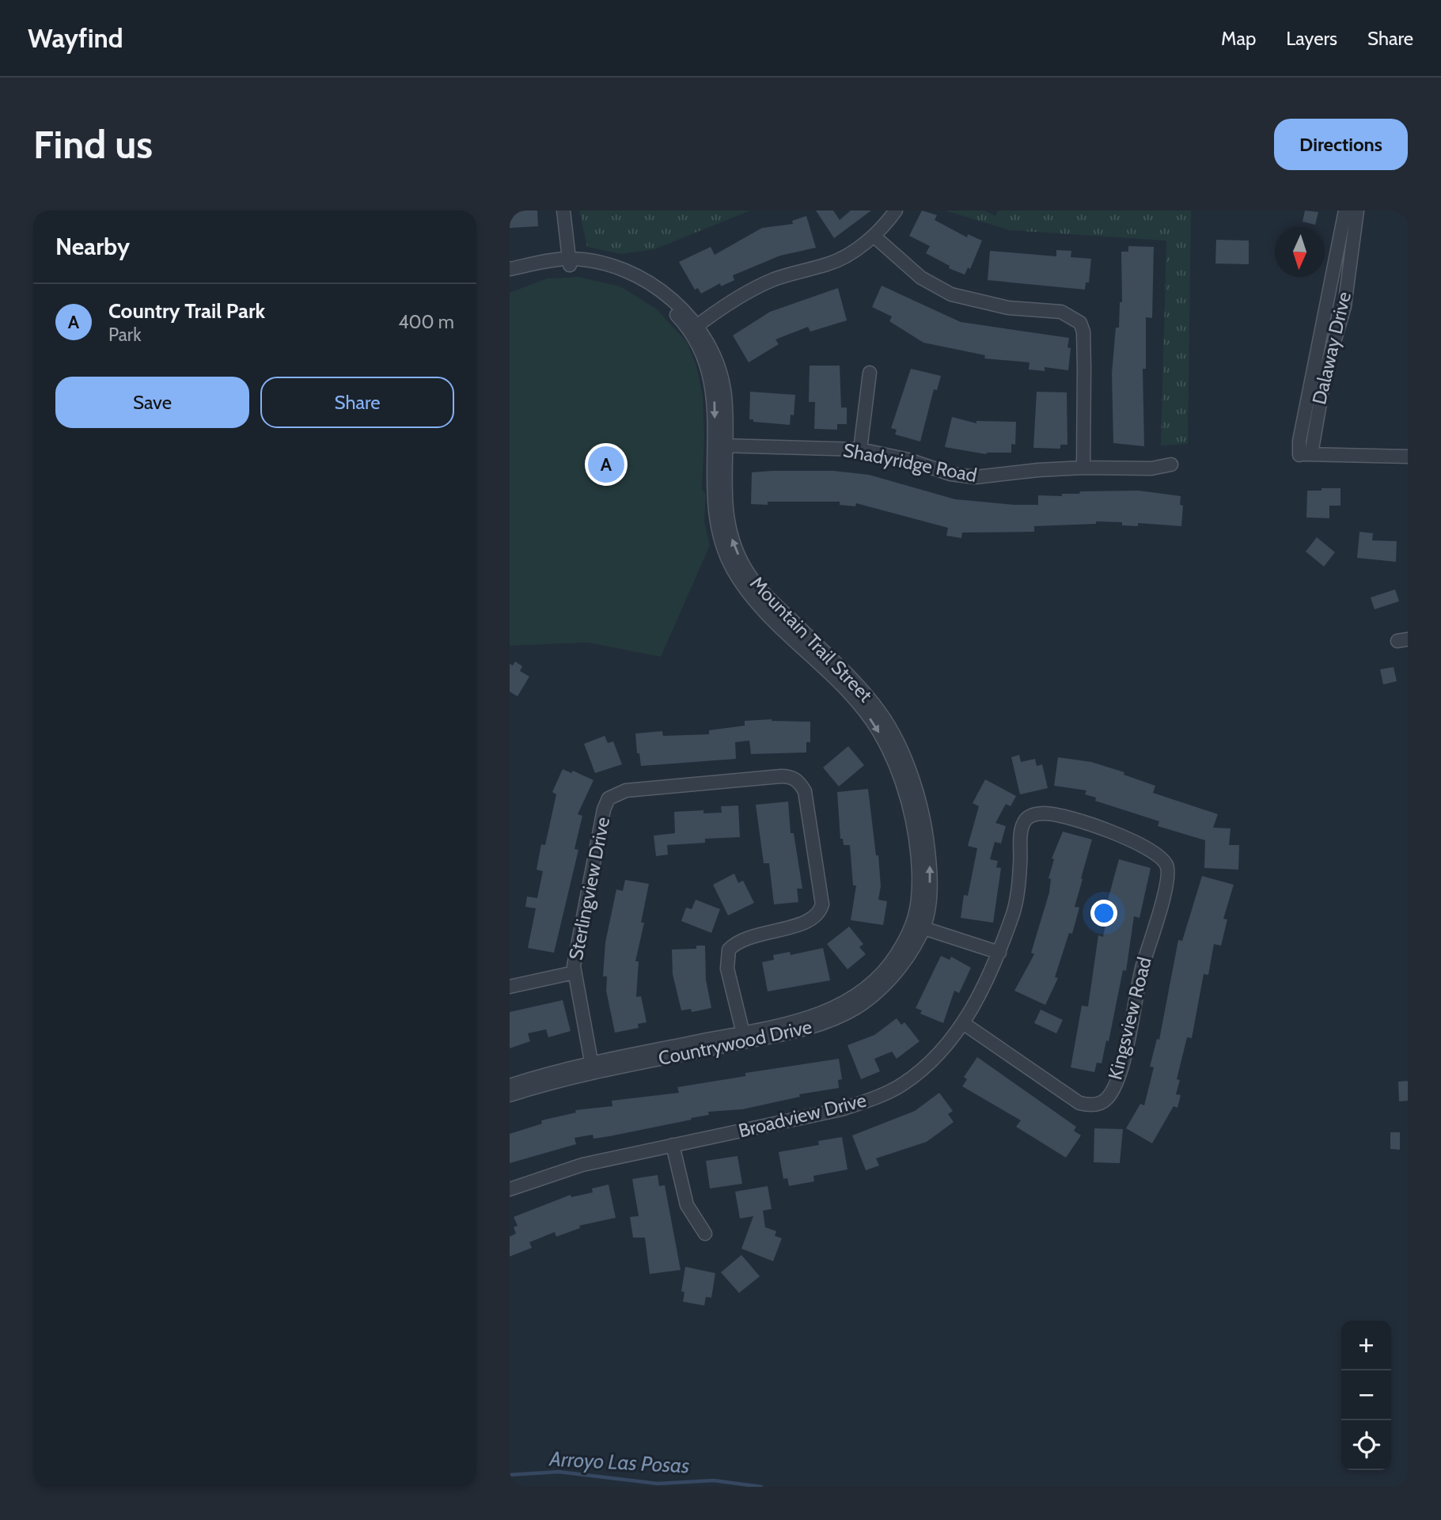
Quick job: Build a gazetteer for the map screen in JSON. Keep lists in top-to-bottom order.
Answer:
{
  "streets": {
    "street": [
      "Dalaway Drive",
      "Shadyridge Road",
      "Mountain Trail Street",
      "Sterlingview Drive",
      "Kingsview Road",
      "Countrywood Drive",
      "Broadview Drive"
    ]
  },
  "crossings": [
    ["Shadyridge Road", "Mountain Trail Street"],
    ["Mountain Trail Street", "Countrywood Drive"],
    ["Sterlingview Drive", "Countrywood Drive"],
    ["Kingsview Road", "Broadview Drive"]
  ],
  "water": ["Arroyo Las Posas"],
  "north": "bottom",
  "page": {
    "header": "Wayfind",
    "nav": ["Map", "Layers", "Share"],
    "buttons": [
      "Directions",
      ["Save", "Share"]
    ],
    "title": "Find us",
    "heading": "Nearby",
    "list": [
      {
        "mark": "A",
        "name": "Country Trail Park",
        "note": "Park",
        "value": "400 m"
      }
    ],
    "pins": "A",
    "map_buttons": ["+", "−"]
  }
}
